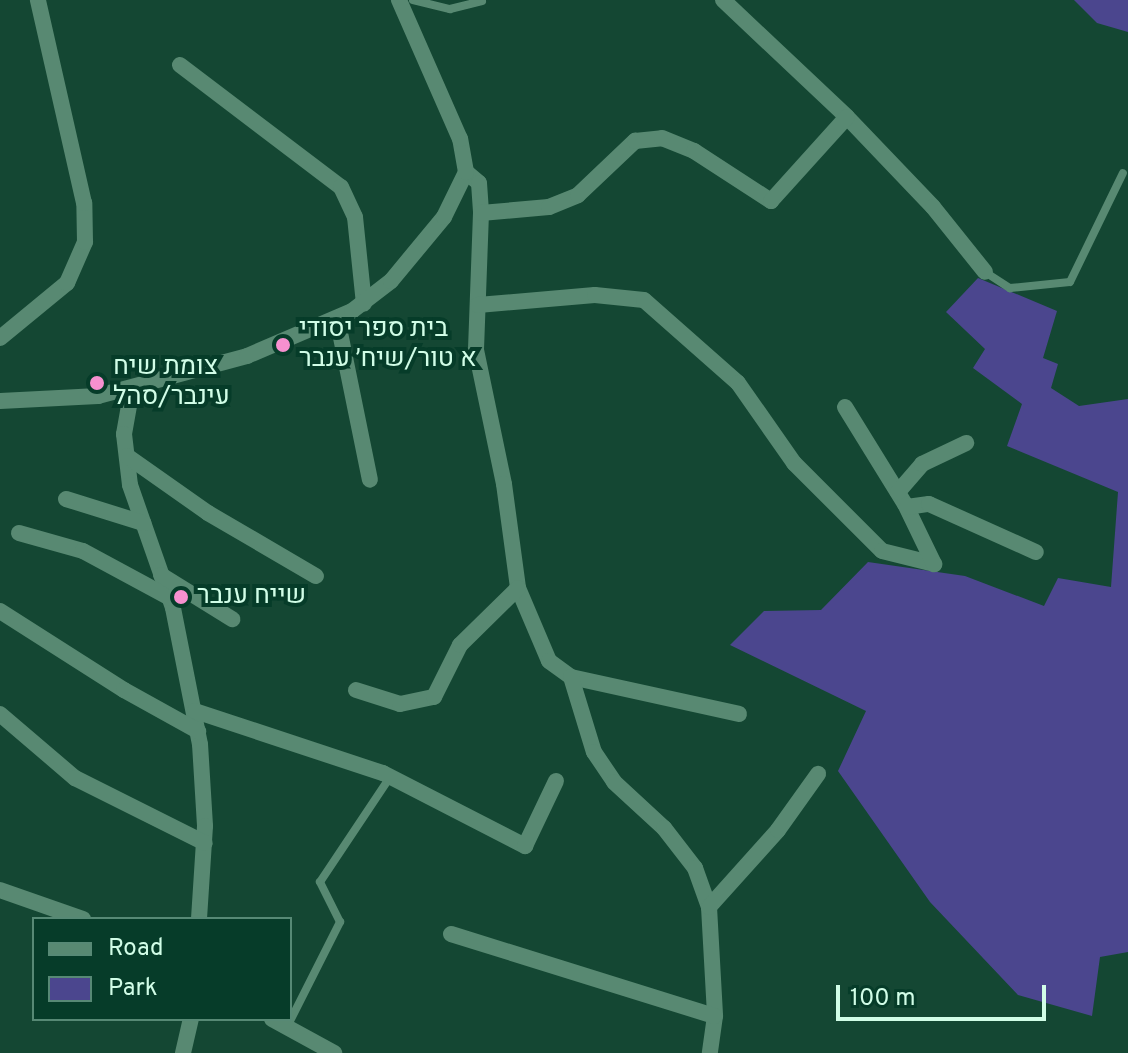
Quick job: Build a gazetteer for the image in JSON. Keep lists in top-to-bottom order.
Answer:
{
  "places": ["בית ספר יסודי א טור/שיח׳ ענבר", "צומת שיח עינבר/סהל", "שייח ענבר"],
  "legend": ["Road", "Park"],
  "scale_bar": "100 m"
}
